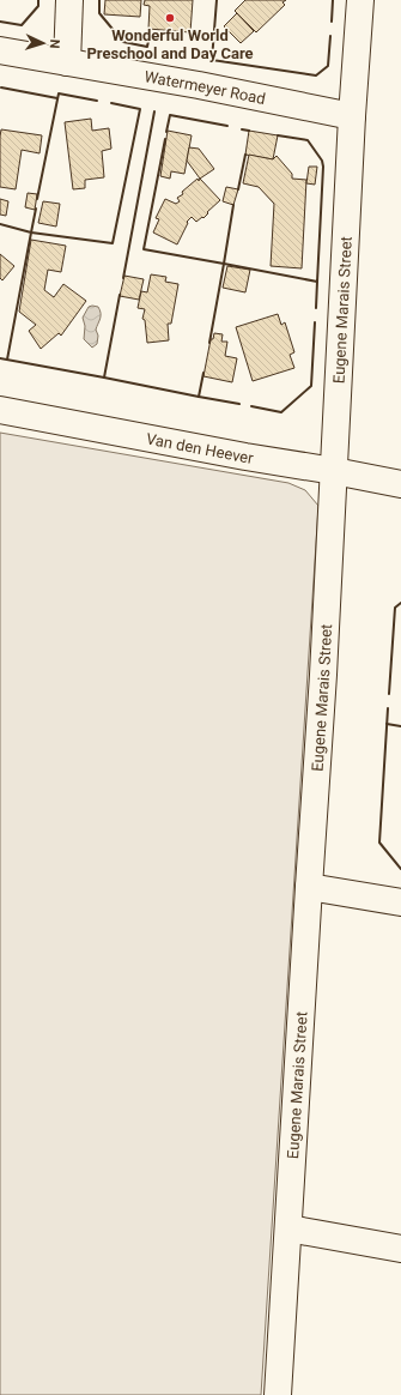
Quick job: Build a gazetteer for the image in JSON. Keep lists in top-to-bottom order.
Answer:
{
  "streets": {
    "street": ["Watermeyer Road", "Eugene Marais Street", "Van den Heever"]
  },
  "crossings": [
    ["Watermeyer Road", "Eugene Marais Street"],
    ["Eugene Marais Street", "Van den Heever"]
  ],
  "places": ["Wonderful World Preschool and Day Care"],
  "north": "right"
}
